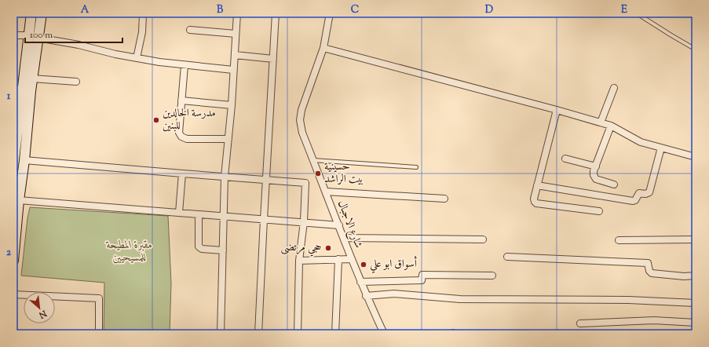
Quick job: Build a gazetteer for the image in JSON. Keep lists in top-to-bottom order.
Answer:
{
  "streets": {
    "street": ["شارع الاجبال"]
  },
  "parks": ["مقبرة المطيحة للمسيحيين"],
  "places": [
    "مدرسة الخالدين للبنين",
    "حسينية بيت الراشد",
    "حجي مرتضى",
    "أسواق ابو علي"
  ],
  "scale_bar": "100 m",
  "north": "bottom right",
  "grid": {
    "columns": [
      "A",
      "B",
      "C",
      "D",
      "E"
    ],
    "rows": ["1", "2"]
  }
}
